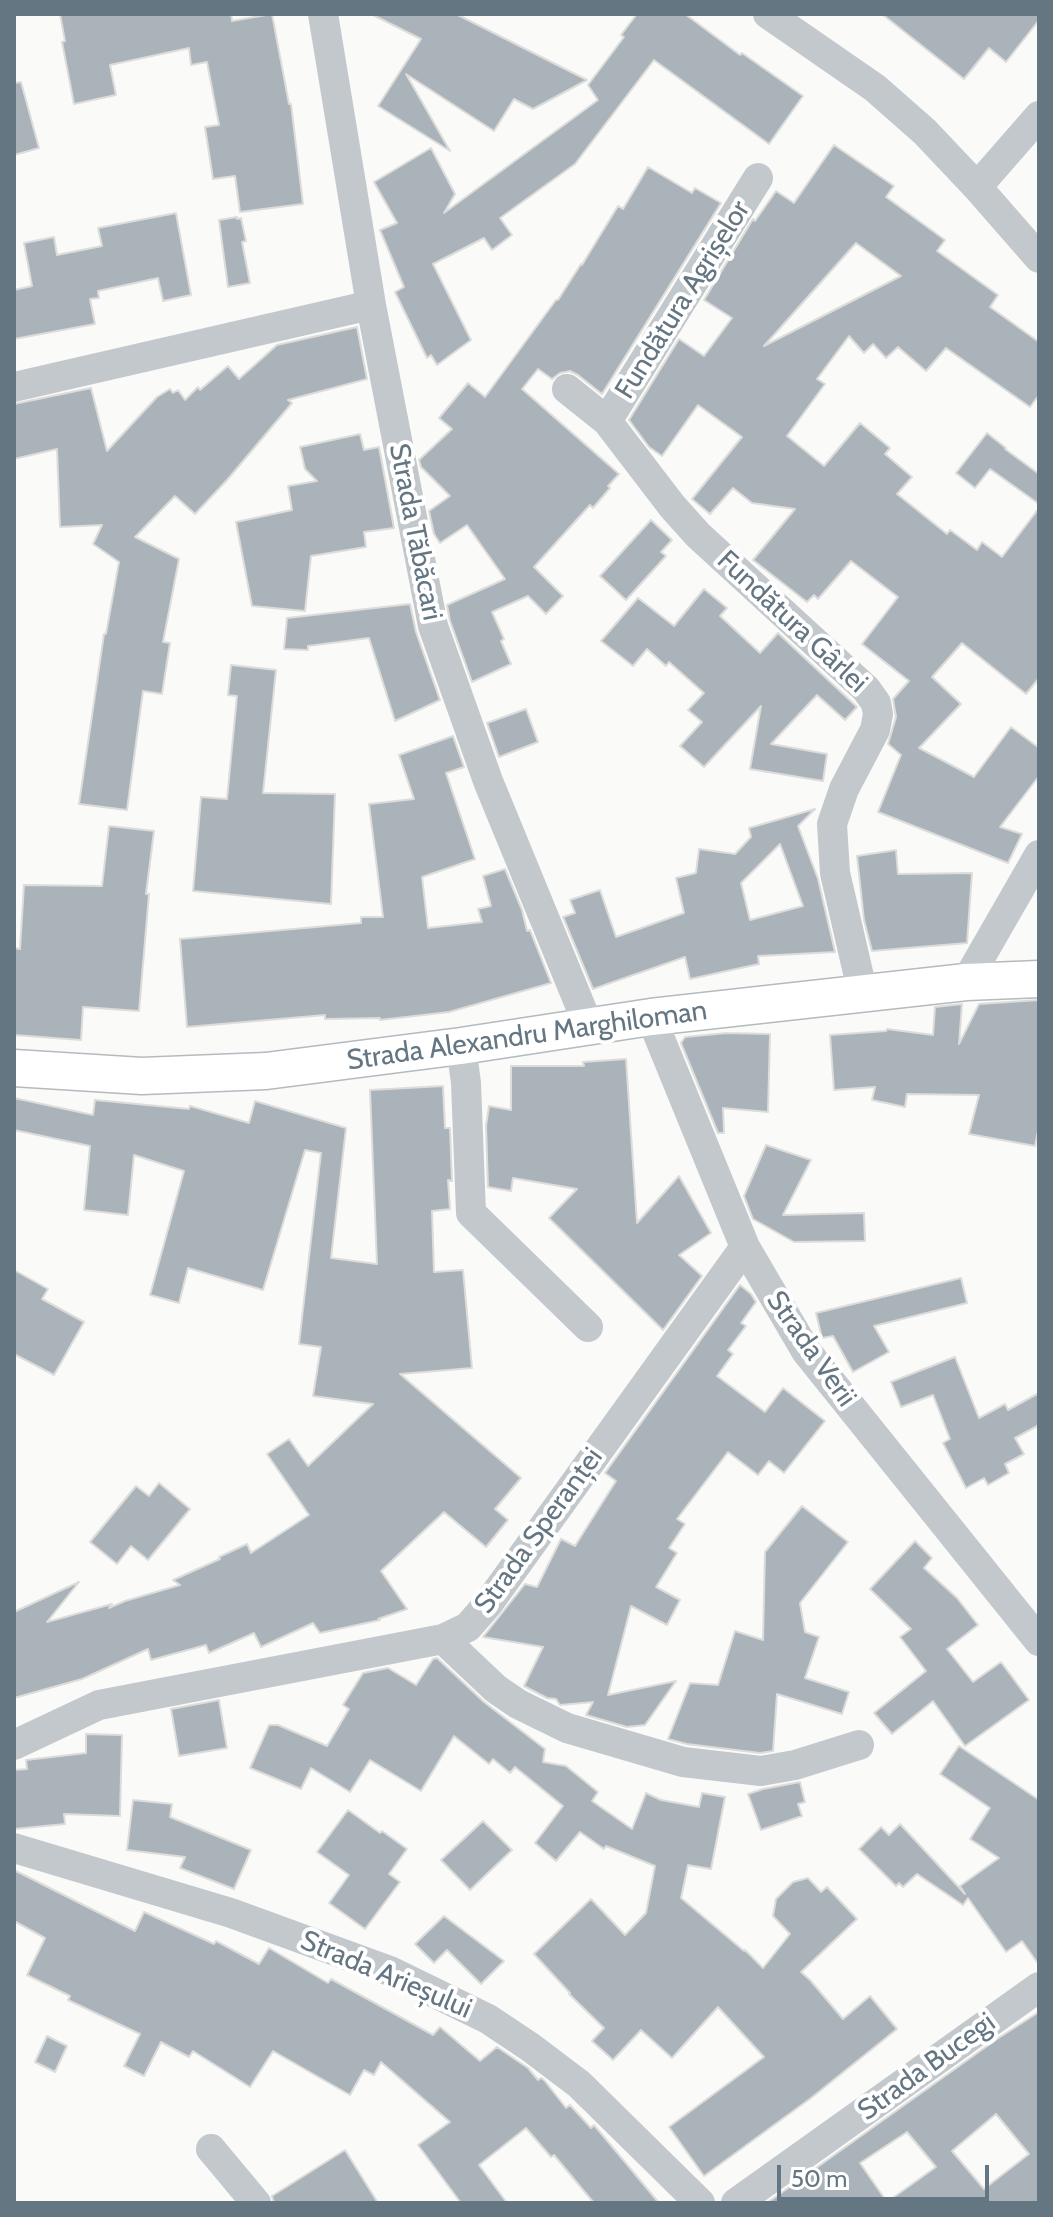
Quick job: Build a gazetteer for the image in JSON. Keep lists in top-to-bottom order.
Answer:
{
  "streets": {
    "main road": ["Strada Alexandru Marghiloman"],
    "street": [
      "Fundătura Agrișelor",
      "Strada Tăbăcari",
      "Fundătura Gârlei",
      "Strada Verii",
      "Strada Speranței",
      "Strada Arieșului",
      "Strada Bucegi"
    ]
  },
  "crossings": [
    ["Fundătura Agrișelor", "Fundătura Gârlei"],
    ["Strada Tăbăcari", "Strada Alexandru Marghiloman"],
    ["Fundătura Gârlei", "Strada Alexandru Marghiloman"],
    ["Strada Alexandru Marghiloman", "Strada Verii"],
    ["Strada Verii", "Strada Speranței"]
  ],
  "scale_bar": "50 m"
}
